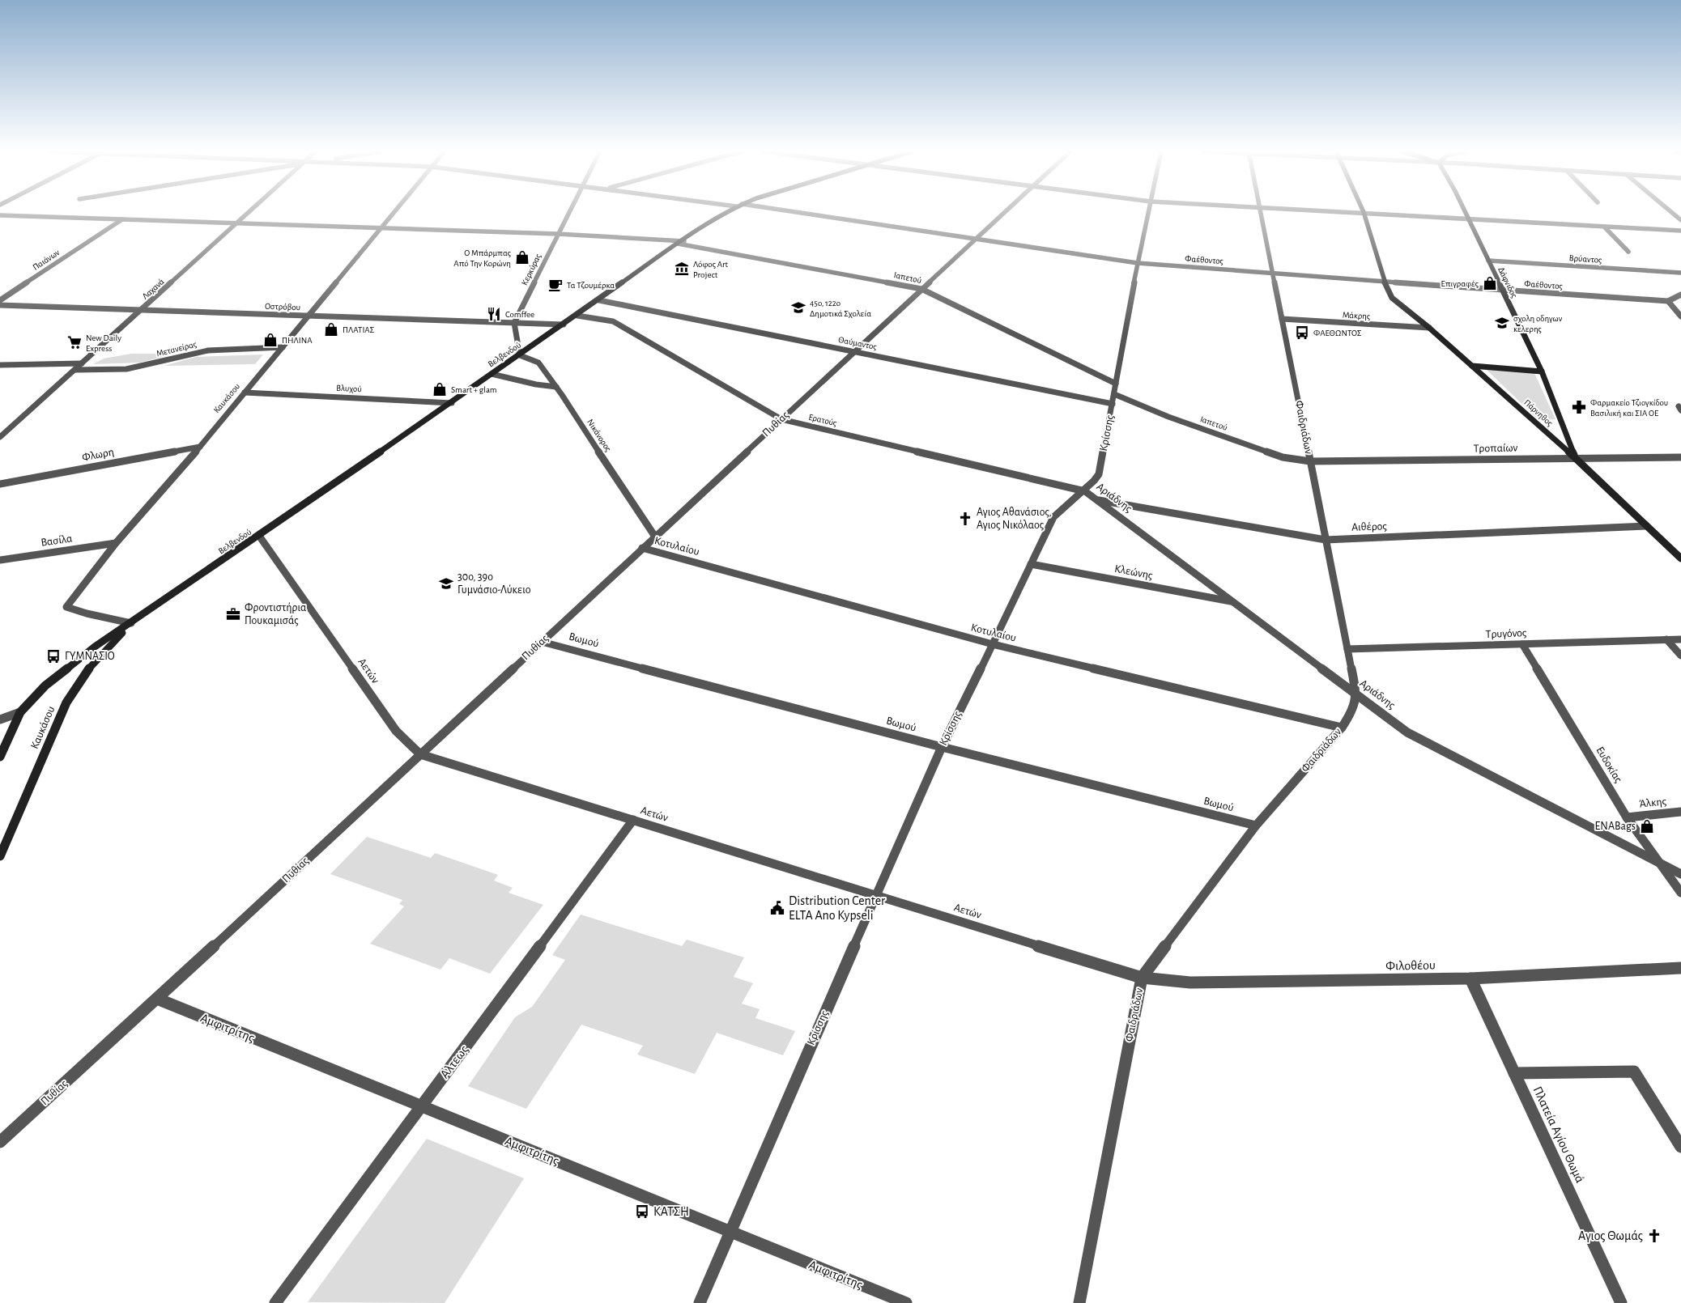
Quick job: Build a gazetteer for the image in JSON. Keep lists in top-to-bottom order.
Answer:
{
  "streets": {
    "street": [
      "Βρύαντος",
      "Παιάνων",
      "Φαέθοντος",
      "Κερκύρας",
      "Ιαπετού",
      "Δάφνιδος",
      "Λαχανά",
      "Οστρόβου",
      "Μάκρης",
      "Θαύμαντος",
      "Μετανείρας",
      "Βελβενδού",
      "Βλυχού",
      "Καυκάσου",
      "Πάρνηθος",
      "Ερατούς",
      "Πυθίας",
      "Φαιδριάδων",
      "Κρίσσης",
      "Νικάνορος",
      "Τροπαίων",
      "Φλωρη",
      "Αριάδνης",
      "Αιθέρος",
      "Βασίλα",
      "Κοτυλαίου",
      "Κλεώνης",
      "Τρυγόνος",
      "Βωμού",
      "Αετών",
      "Ευδοκίας",
      "Άλκης",
      "Φιλοθέου",
      "Αμφιτρίτης",
      "Αλτεως",
      "Πλατεία Αγίου Θωμά"
    ]
  },
  "crossings": [
    ["Βρύαντος", "Δάφνιδος"],
    ["Φαέθοντος", "Δάφνιδος"],
    ["Φαέθοντος", "Πάρνηθος"],
    ["Φαέθοντος", "Πυθίας"],
    ["Φαέθοντος", "Φαιδριάδων"],
    ["Φαέθοντος", "Κρίσσης"],
    ["Κερκύρας", "Οστρόβου"],
    ["Ιαπετού", "Θαύμαντος"],
    ["Ιαπετού", "Βελβενδού"],
    ["Ιαπετού", "Πυθίας"],
    ["Ιαπετού", "Φαιδριάδων"],
    ["Ιαπετού", "Κρίσσης"],
    ["Ιαπετού", "Τροπαίων"],
    ["Δάφνιδος", "Πάρνηθος"],
    ["Δάφνιδος", "Τροπαίων"],
    ["Λαχανά", "Οστρόβου"],
    ["Λαχανά", "Μετανείρας"],
    ["Οστρόβου", "Βελβενδού"],
    ["Οστρόβου", "Καυκάσου"],
    ["Μάκρης", "Πάρνηθος"],
    ["Μάκρης", "Φαιδριάδων"],
    ["Θαύμαντος", "Βελβενδού"],
    ["Θαύμαντος", "Πυθίας"],
    ["Θαύμαντος", "Κρίσσης"],
    ["Μετανείρας", "Καυκάσου"],
    ["Βελβενδού", "Βλυχού"],
    ["Βελβενδού", "Καυκάσου"],
    ["Βελβενδού", "Ερατούς"],
    ["Βελβενδού", "Νικάνορος"],
    ["Βελβενδού", "Αετών"],
    ["Βλυχού", "Καυκάσου"],
    ["Καυκάσου", "Φλωρη"],
    ["Καυκάσου", "Βασίλα"],
    ["Πάρνηθος", "Τροπαίων"],
    ["Πάρνηθος", "Αιθέρος"],
    ["Ερατούς", "Πυθίας"],
    ["Ερατούς", "Κρίσσης"],
    ["Ερατούς", "Αριάδνης"],
    ["Πυθίας", "Νικάνορος"],
    ["Πυθίας", "Κοτυλαίου"],
    ["Πυθίας", "Βωμού"],
    ["Πυθίας", "Αετών"],
    ["Πυθίας", "Αμφιτρίτης"],
    ["Φαιδριάδων", "Τροπαίων"],
    ["Φαιδριάδων", "Αριάδνης"],
    ["Φαιδριάδων", "Αιθέρος"],
    ["Φαιδριάδων", "Κοτυλαίου"],
    ["Φαιδριάδων", "Τρυγόνος"],
    ["Φαιδριάδων", "Βωμού"],
    ["Φαιδριάδων", "Αετών"],
    ["Φαιδριάδων", "Φιλοθέου"],
    ["Κρίσσης", "Αριάδνης"],
    ["Κρίσσης", "Κοτυλαίου"],
    ["Κρίσσης", "Κλεώνης"],
    ["Κρίσσης", "Βωμού"],
    ["Κρίσσης", "Αετών"],
    ["Κρίσσης", "Αμφιτρίτης"],
    ["Αριάδνης", "Αιθέρος"],
    ["Αριάδνης", "Κλεώνης"],
    ["Αριάδνης", "Ευδοκίας"],
    ["Τρυγόνος", "Ευδοκίας"],
    ["Αετών", "Φιλοθέου"],
    ["Αετών", "Αλτεως"],
    ["Ευδοκίας", "Άλκης"],
    ["Φιλοθέου", "Πλατεία Αγίου Θωμά"],
    ["Αμφιτρίτης", "Αλτεως"]
  ],
  "places": {
    "shop": [
      "Ο Μπάρμπας Από Την Κορώνη",
      "Επιγραφές",
      "ΠΛΑΤΙΑΣ",
      "ΠΗΛΙΝΑ",
      "Smart + glam",
      "ENABags"
    ],
    "museum": ["Λόφος Art Project"],
    "cafe": ["Τα Τζουμέρκα"],
    "school or university": ["45ο, 122ο Δημοτικά Σχολεία", "σχολη οδηγων κελερης", "30ο, 39ο Γυμνάσιο-Λύκειο"],
    "restaurant": ["Comffee"],
    "bus stop": ["ΦΑΕΘΩΝΤΟΣ", "ΓΥΜΝΑΣΙΟ", "ΚΑΤΣΗ"],
    "supermarket": ["New Daily Express"],
    "pharmacy": ["Φαρμακείο Τζιογκίδου Βασιλική και ΣΙΑ ΟΕ"],
    "church": ["Αγιος Αθανάσιος, Αγιος Νικόλαος", "Αγιος Θωμάς"],
    "office": ["Φροντιστήρια Πουκαμισάς"],
    "public building": ["Distribution Center ELTA Ano Kypseli"]
  }
}
